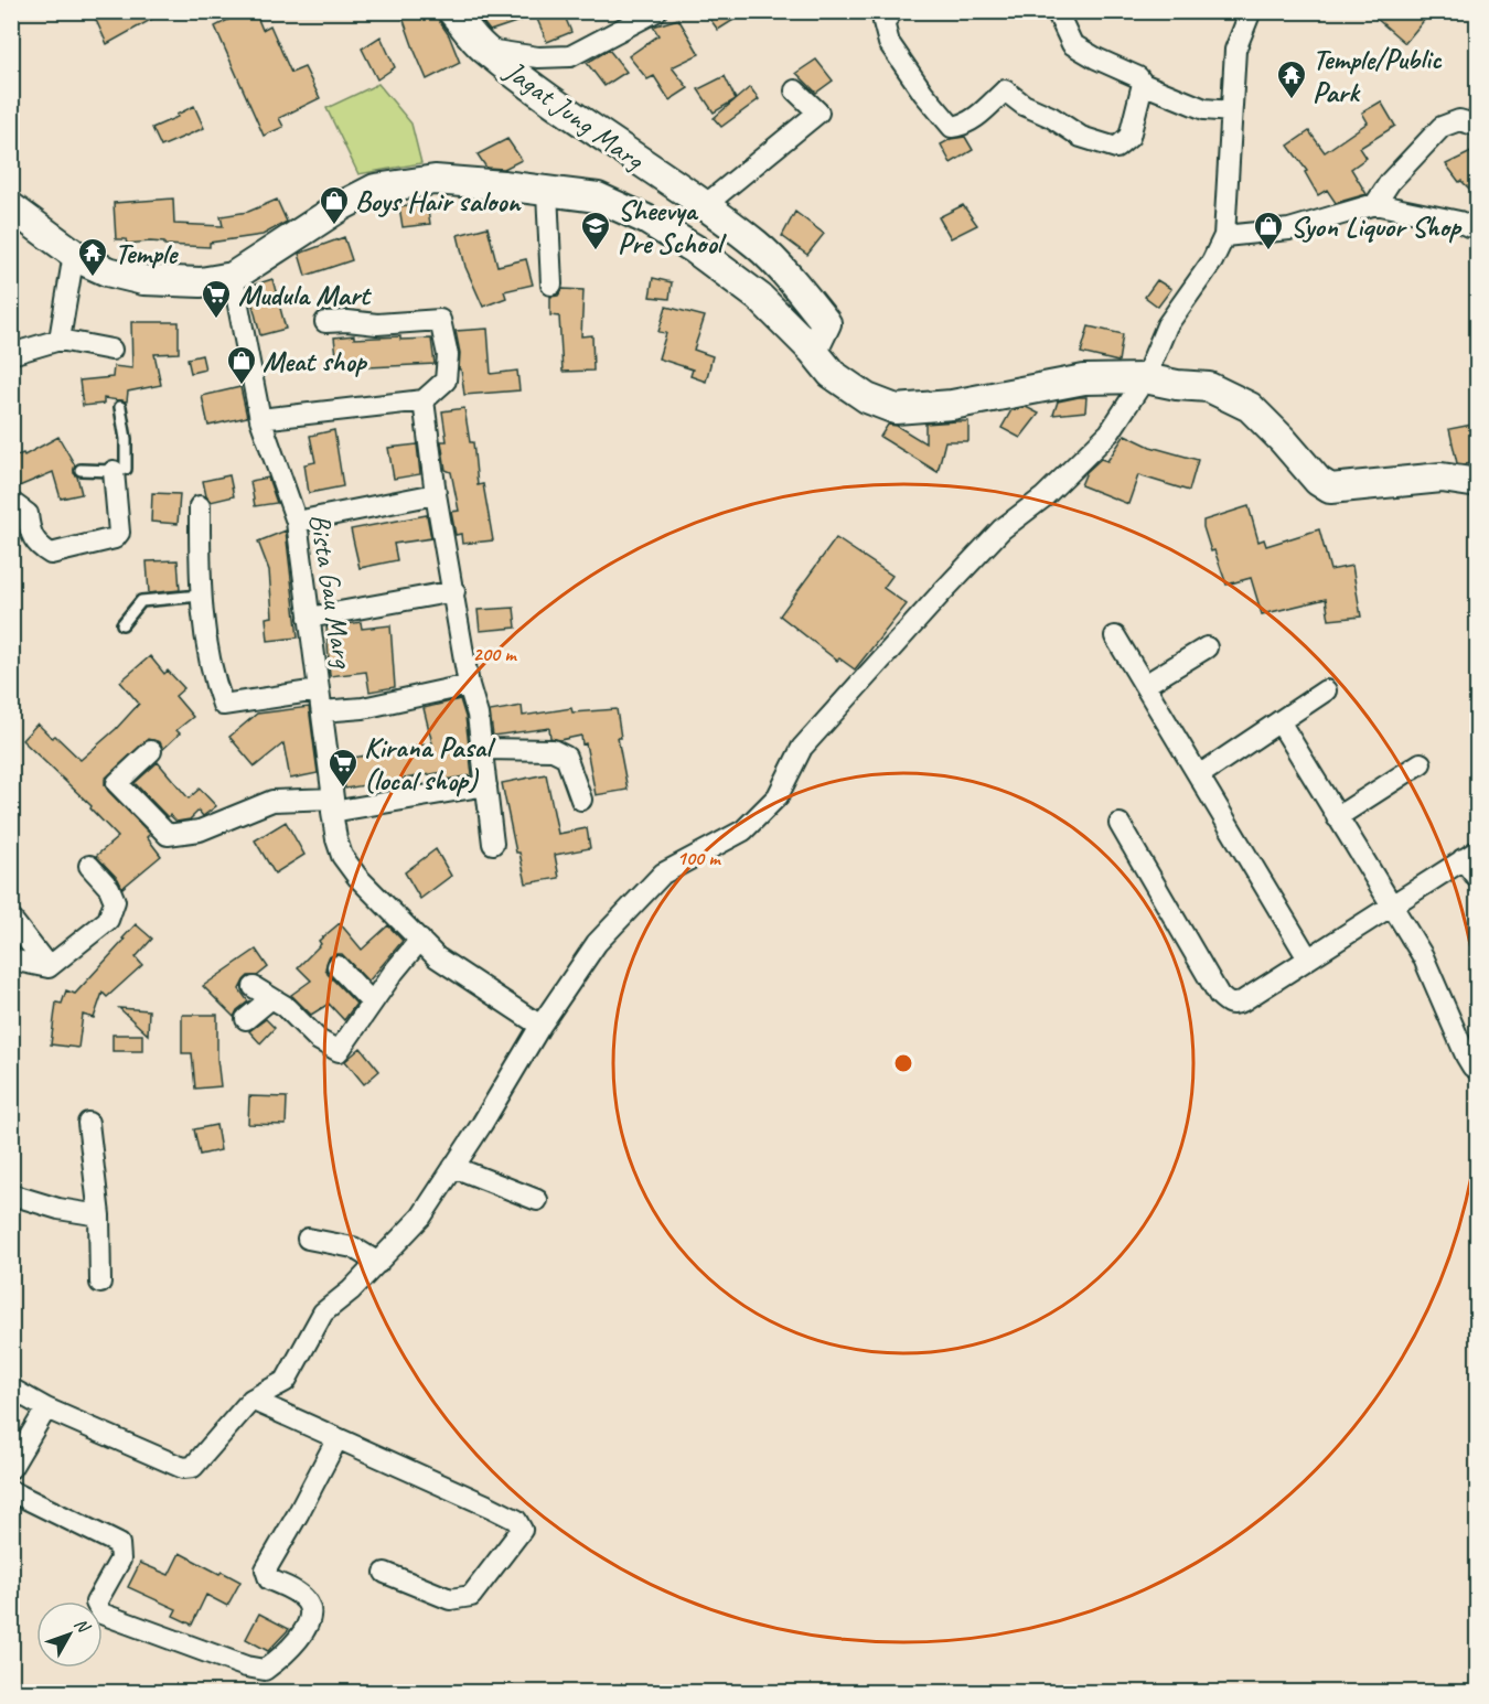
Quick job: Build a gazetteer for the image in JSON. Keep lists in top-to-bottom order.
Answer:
{
  "streets": {
    "main road": ["Jagat Jung Marg"],
    "street": ["Bista Gau Marg"]
  },
  "places": {
    "temple": ["Temple/Public Park", "Temple"],
    "shop": ["Boys Hair saloon", "Syon Liquor Shop", "Meat shop"],
    "school or university": ["Sheevya Pre School"],
    "supermarket": ["Mudula Mart", "Kirana Pasal (local shop)"]
  },
  "north": "top right",
  "rings": ["200 m", "100 m"]
}
